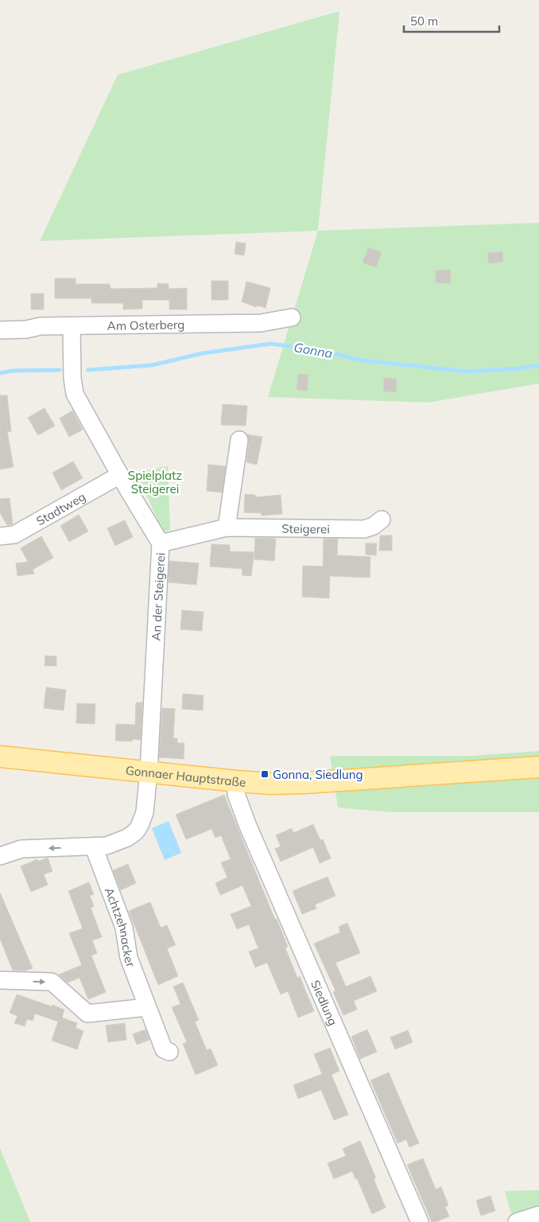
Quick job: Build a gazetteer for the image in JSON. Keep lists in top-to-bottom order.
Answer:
{
  "streets": {
    "main road": ["Gonnaer Hauptstraße"],
    "street": [
      "Am Osterberg",
      "Stadtweg",
      "Steigerei",
      "An der Steigerei",
      "Achtzehnacker",
      "Siedlung"
    ]
  },
  "crossings": [
    ["Am Osterberg", "An der Steigerei"],
    ["Stadtweg", "An der Steigerei"],
    ["Steigerei", "An der Steigerei"],
    ["An der Steigerei", "Gonnaer Hauptstraße"],
    ["Gonnaer Hauptstraße", "Siedlung"]
  ],
  "water": ["Gonna"],
  "parks": ["Spielplatz Steigerei"],
  "places": {
    "transit": ["Gonna, Siedlung"]
  },
  "scale_bar": "50 m"
}
